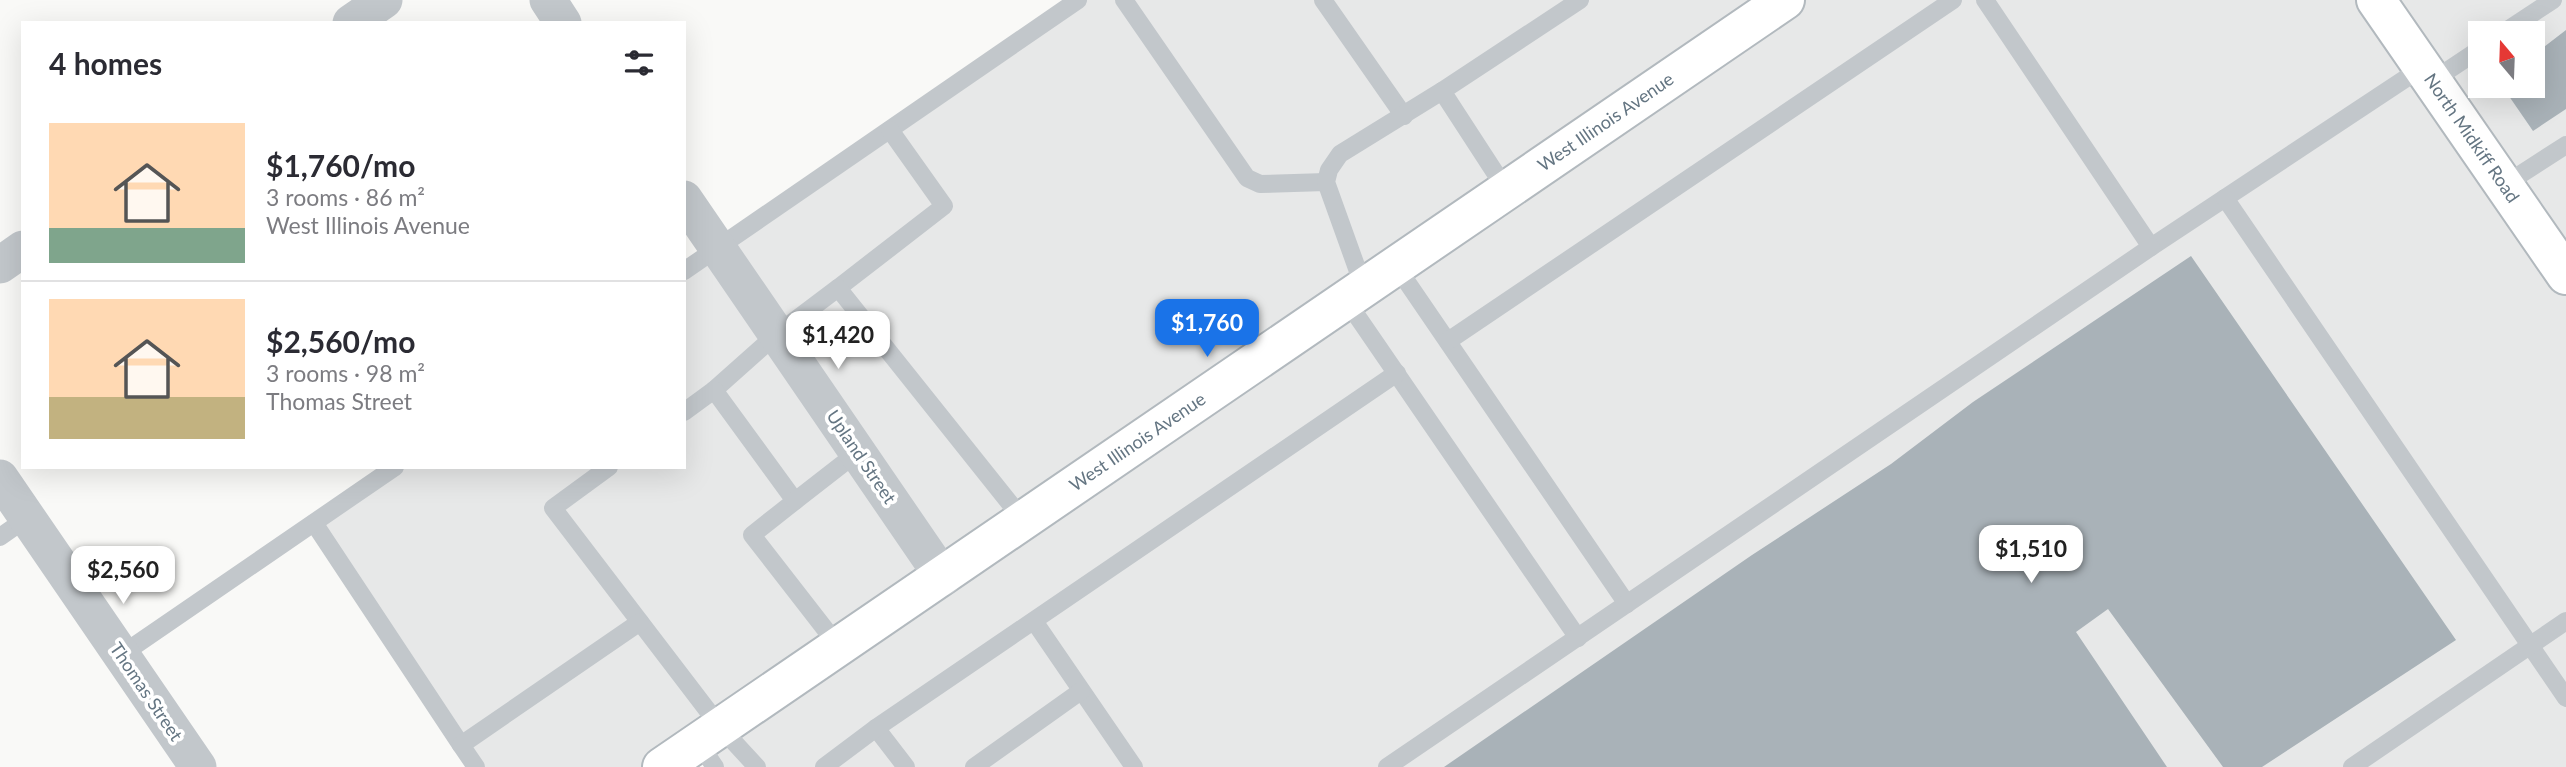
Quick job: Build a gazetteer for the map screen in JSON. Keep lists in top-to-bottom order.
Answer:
{
  "streets": {
    "main road": ["West Illinois Avenue", "North Midkiff Road"],
    "street": ["Upland Street", "Thomas Street"]
  },
  "crossings": [
    ["West Illinois Avenue", "Upland Street"]
  ],
  "north": "top",
  "page": {
    "heading": "4 homes",
    "list": [
      {
        "name": "$1,760/mo",
        "note": "3 rooms · 86 m² · West Illinois Avenue"
      },
      {
        "name": "$2,560/mo",
        "note": "3 rooms · 98 m² · Thomas Street"
      }
    ],
    "price": [
      "$1,760",
      "$1,420",
      "$1,510",
      "$2,560"
    ]
  }
}
